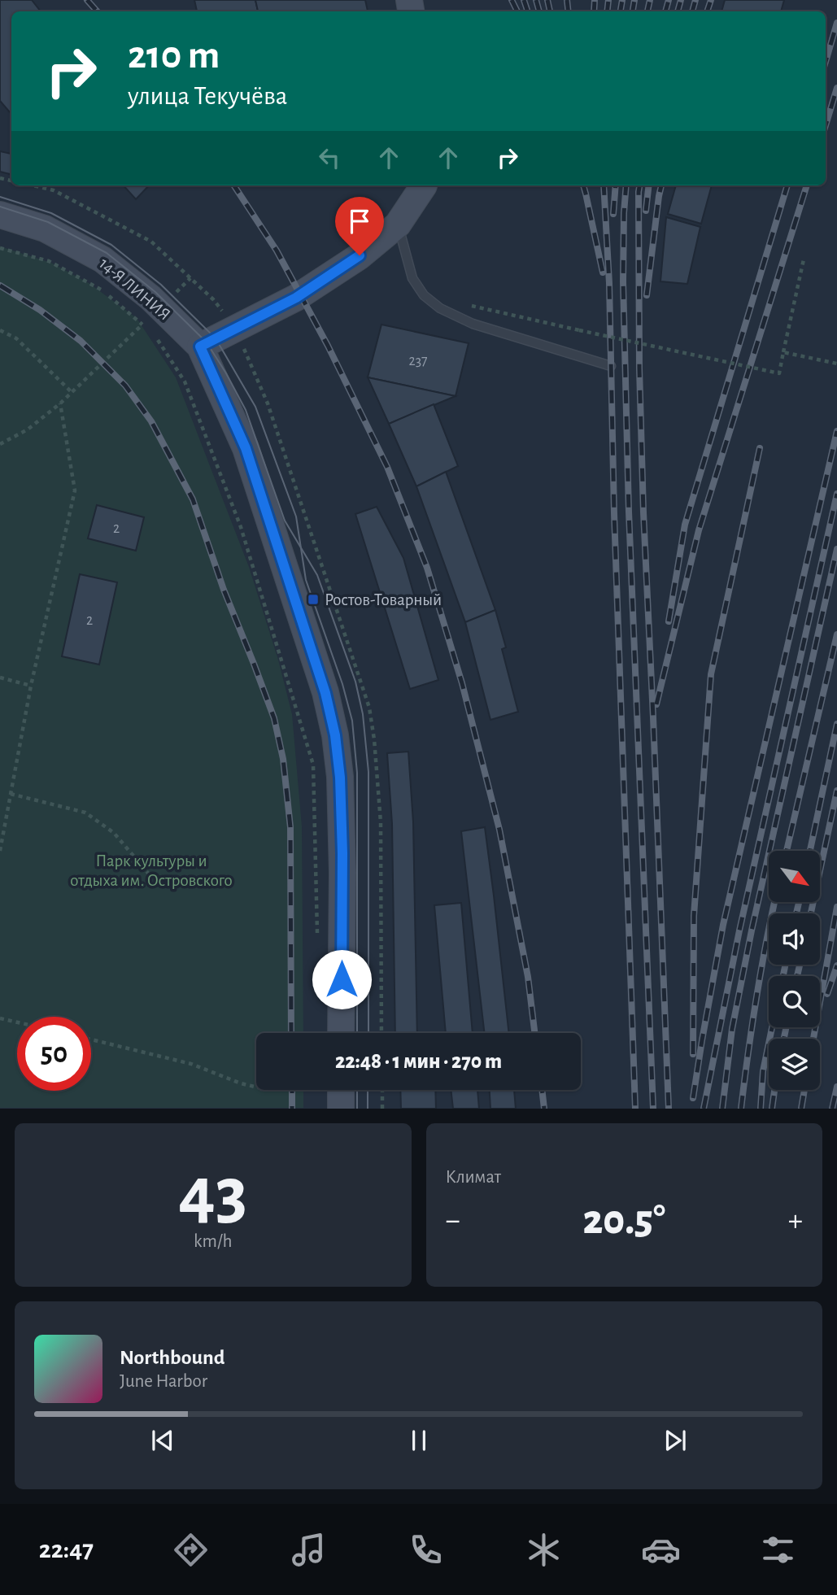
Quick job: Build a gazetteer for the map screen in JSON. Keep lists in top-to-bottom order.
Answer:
{
  "streets": {
    "main road": ["14-Я ЛИНИЯ"]
  },
  "parks": ["Парк культуры и отдыха им. Островского"],
  "places": {
    "transit": ["Ростов-Товарный"]
  },
  "house_numbers": ["237", "2", "2"],
  "north": "bottom right",
  "page": {
    "turn": ["210 m", "улица Текучёва"],
    "limit": "50",
    "trip": "22:48 · 1 мин · 270 m",
    "tile": [
      ["43", "km/h"],
      "Климат"
    ],
    "heat": ["−", "20.5°", "+"],
    "song": ["Northbound", "June Harbor"],
    "tabs": "22:47"
  }
}
